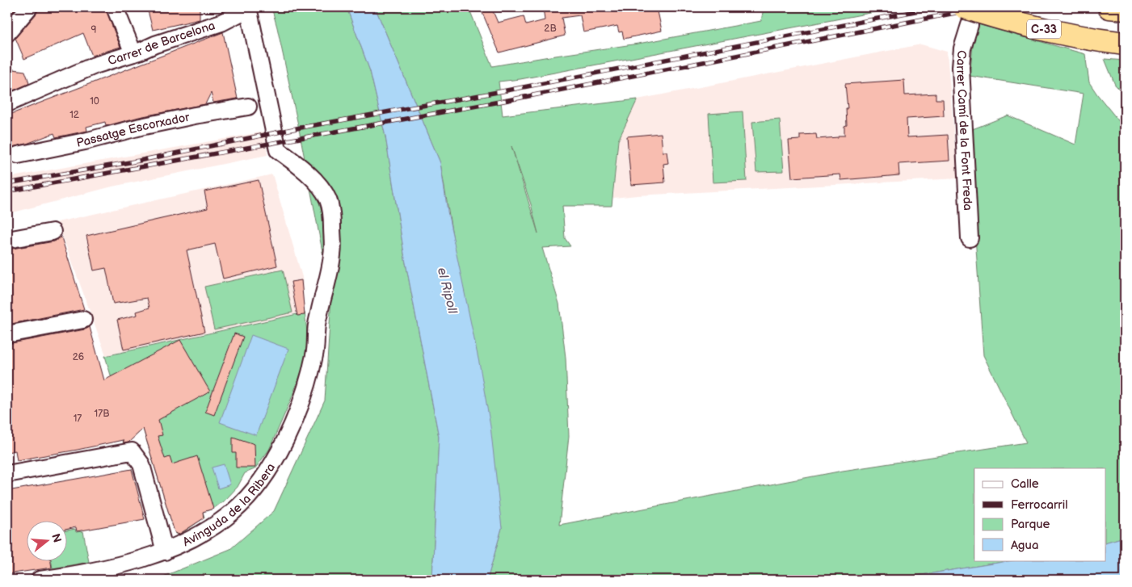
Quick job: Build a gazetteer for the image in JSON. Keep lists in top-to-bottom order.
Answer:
{
  "streets": {
    "highway": ["C-33"],
    "street": [
      "Carrer de Barcelona",
      "Passatge Escorxador",
      "Carrer Camí de la Font Freda",
      "Avinguda de la Ribera"
    ]
  },
  "crossings": [
    ["C-33", "Carrer Camí de la Font Freda"],
    ["Carrer de Barcelona", "Avinguda de la Ribera"]
  ],
  "water": ["el Ripoll"],
  "house_numbers": [
    "2B",
    "9",
    "10",
    "12",
    "26",
    "17B",
    "17"
  ],
  "legend": [
    "Calle",
    "Ferrocarril",
    "Parque",
    "Agua"
  ],
  "north": "right"
}
